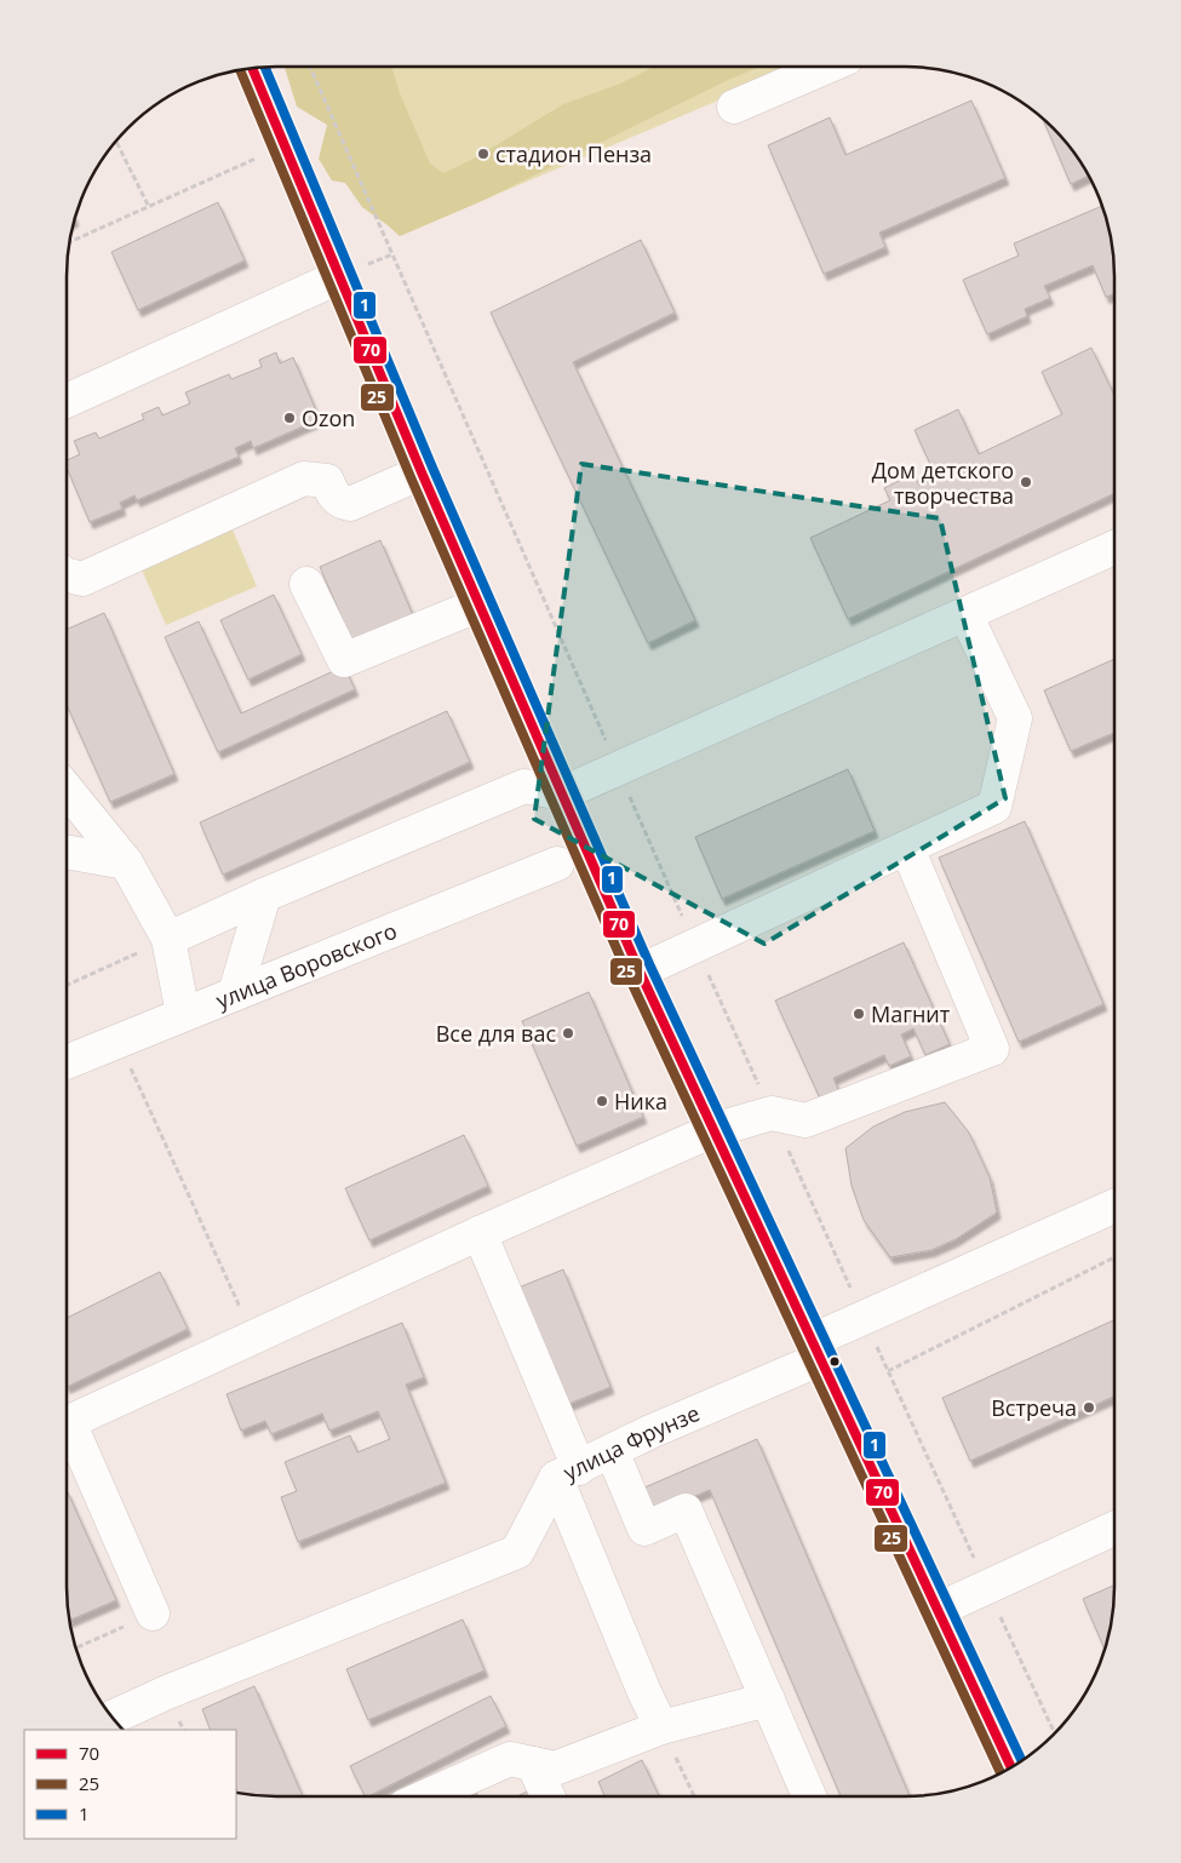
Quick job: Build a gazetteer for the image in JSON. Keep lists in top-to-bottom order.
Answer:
{
  "streets": {
    "main road": ["улица Воровского", "улица Фрунзе"]
  },
  "places": [
    "стадион Пенза",
    "Ozon",
    "Дом детского творчества",
    "Магнит",
    "Все для вас",
    "Ника",
    "Встреча"
  ],
  "lines": ["transit line 1", "transit line 70", "transit line 25"],
  "legend": ["70", "25", "1"]
}
